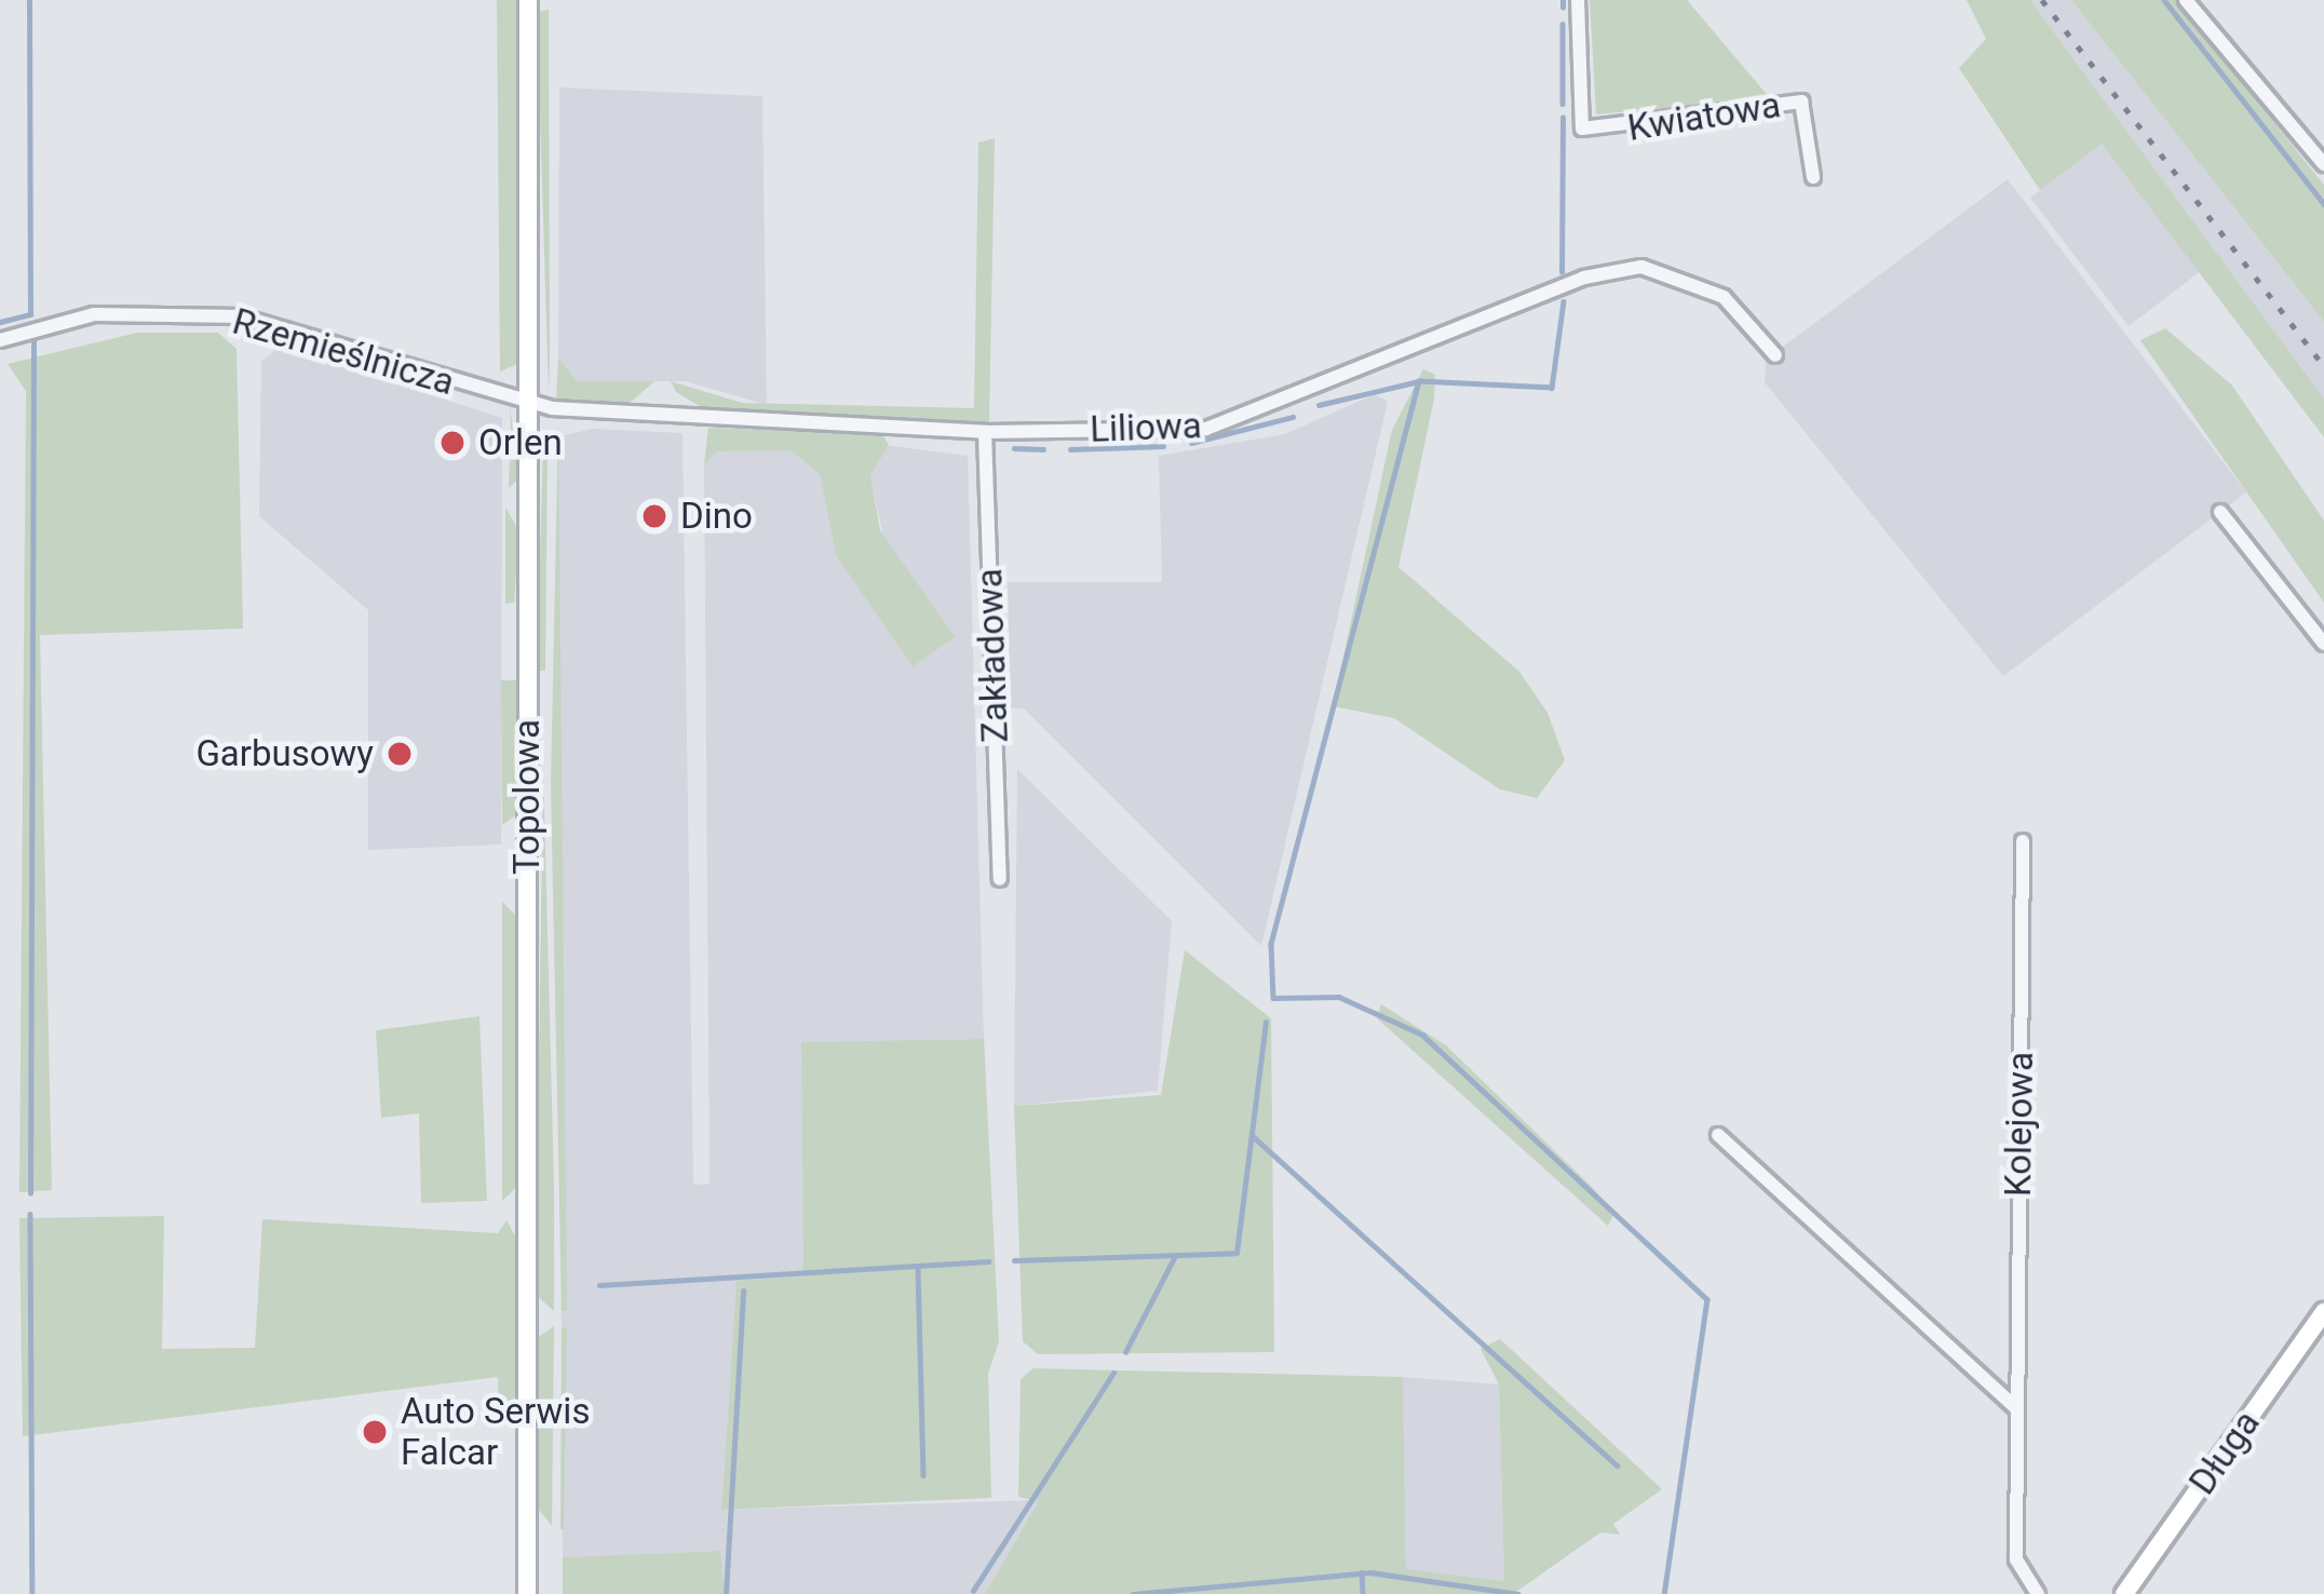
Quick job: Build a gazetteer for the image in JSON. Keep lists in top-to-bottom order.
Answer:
{
  "streets": {
    "main road": ["Topolowa", "Długa"],
    "street": [
      "Kwiatowa",
      "Rzemieślnicza",
      "Liliowa",
      "Zakładowa",
      "Kolejowa"
    ]
  },
  "crossings": [
    ["Rzemieślnicza", "Liliowa"],
    ["Rzemieślnicza", "Topolowa"],
    ["Liliowa", "Zakładowa"],
    ["Liliowa", "Topolowa"]
  ],
  "places": [
    "Orlen",
    "Dino",
    "Garbusowy",
    "Auto Serwis Falcar"
  ]
}
